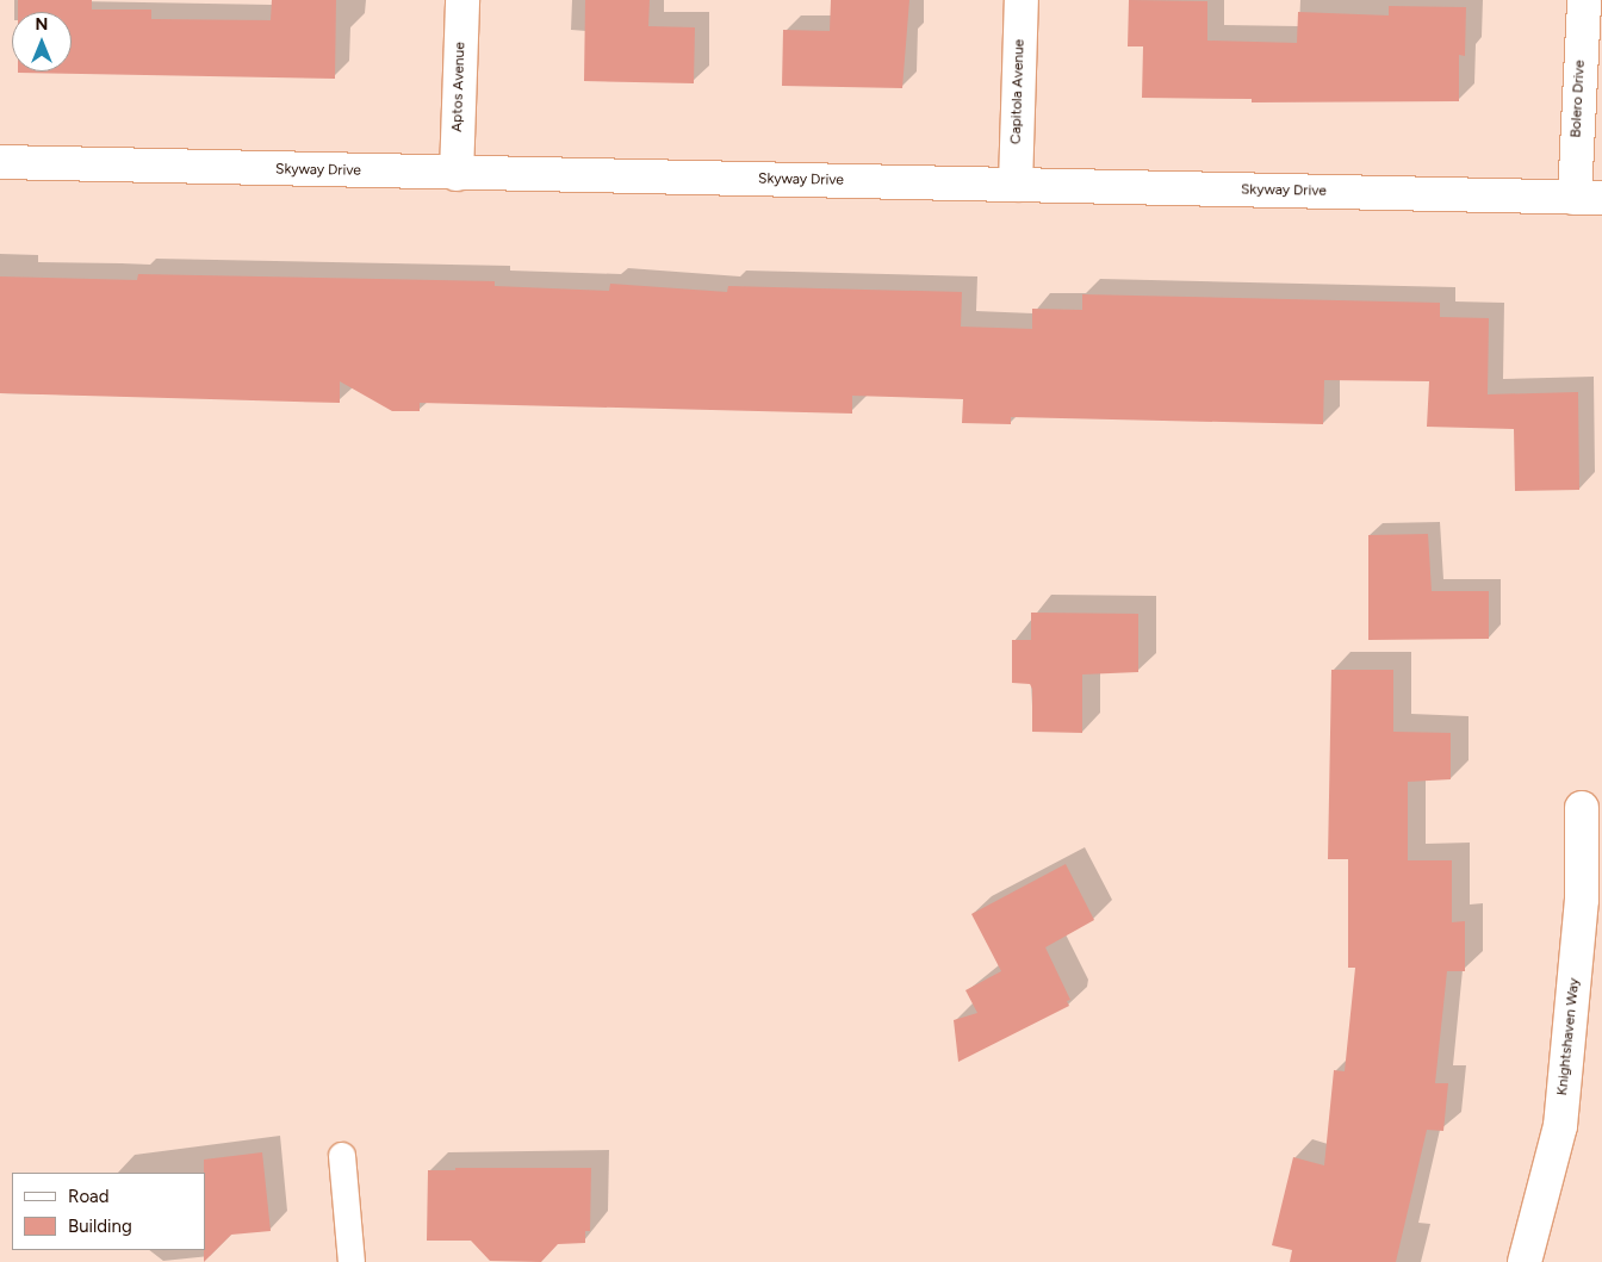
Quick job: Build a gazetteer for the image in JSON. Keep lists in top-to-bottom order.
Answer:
{
  "streets": {
    "street": [
      "Aptos Avenue",
      "Capitola Avenue",
      "Bolero Drive",
      "Skyway Drive",
      "Knightshaven Way"
    ]
  },
  "crossings": [
    ["Aptos Avenue", "Skyway Drive"],
    ["Capitola Avenue", "Skyway Drive"],
    ["Bolero Drive", "Skyway Drive"]
  ],
  "legend": ["Road", "Building"],
  "north": "top"
}
